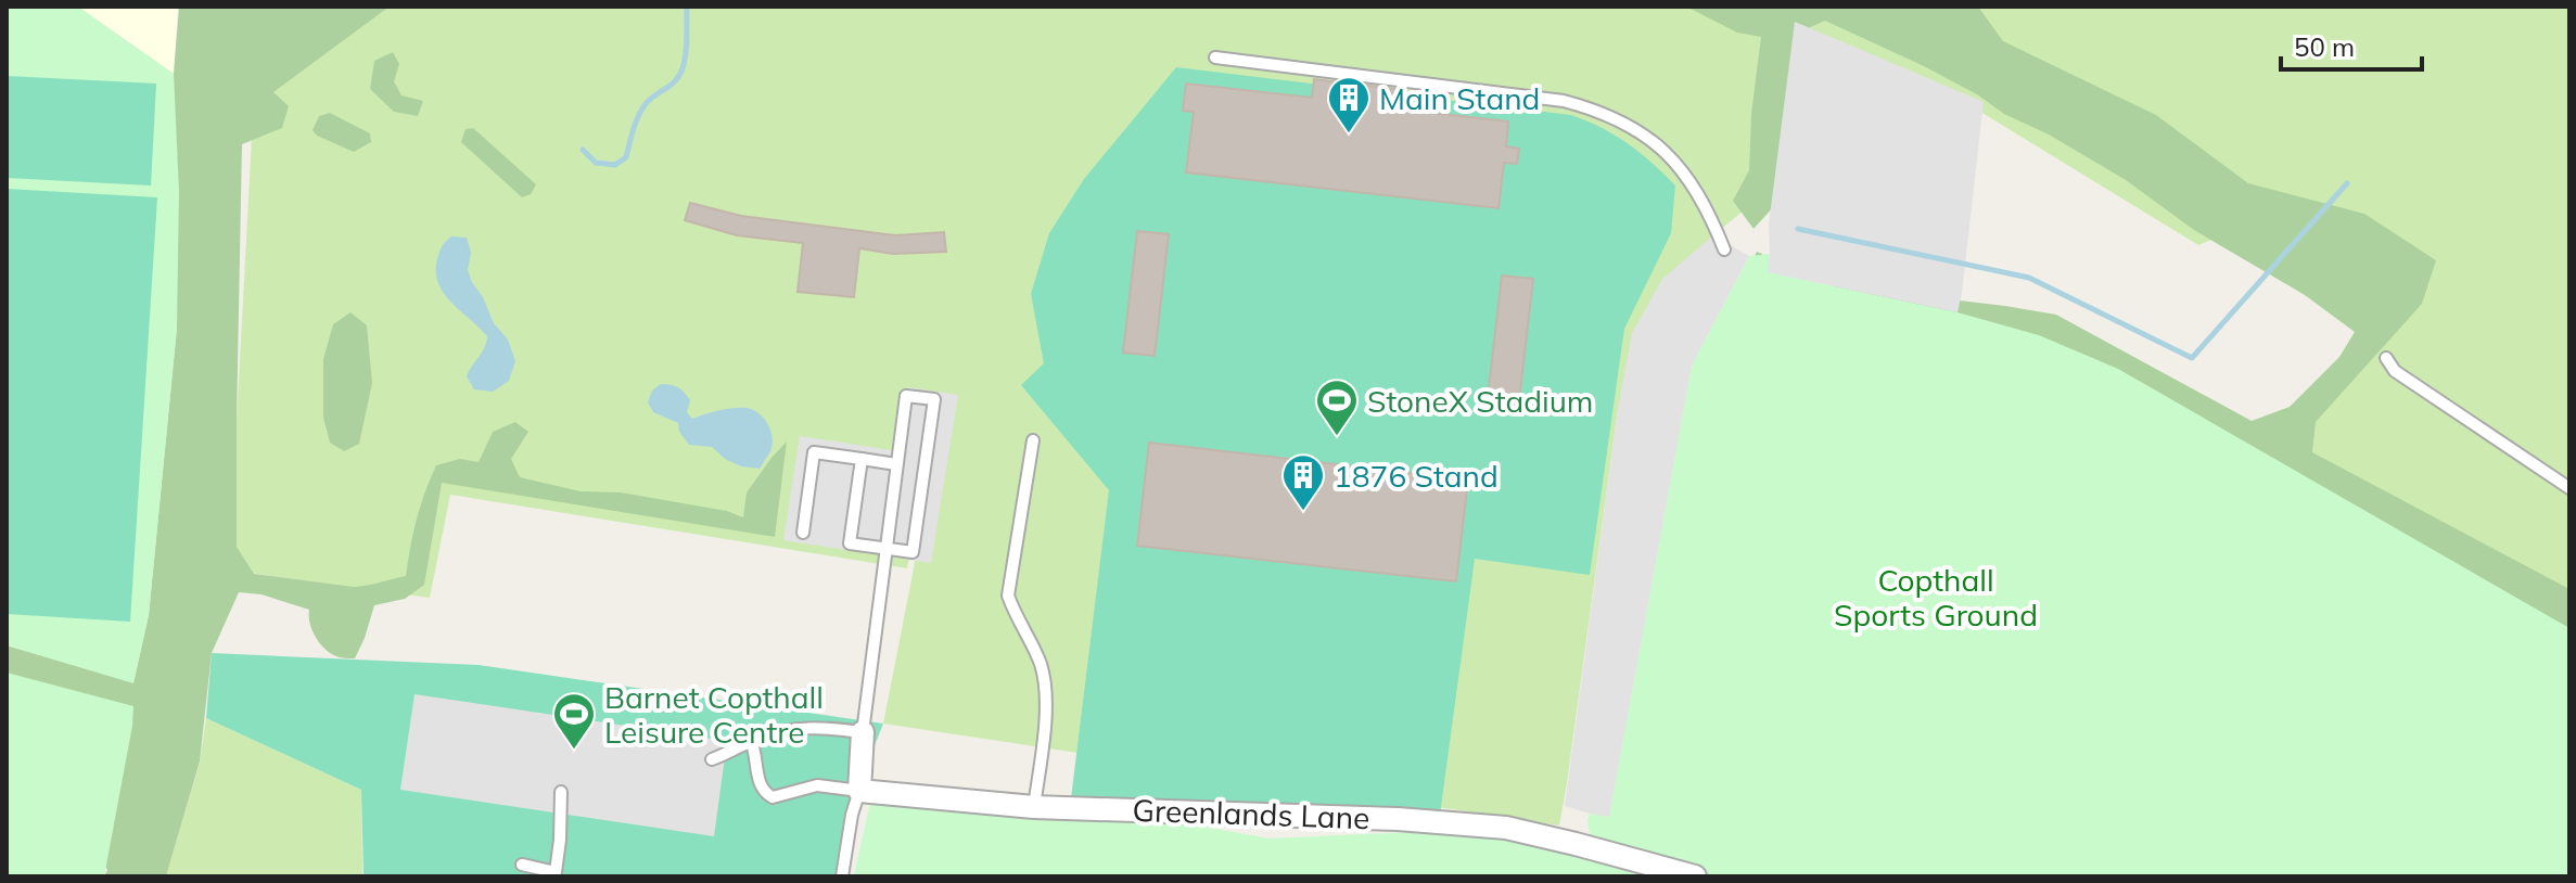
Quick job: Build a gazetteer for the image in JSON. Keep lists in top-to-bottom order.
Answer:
{
  "streets": {
    "street": ["Greenlands Lane"]
  },
  "parks": ["Copthall Sports Ground"],
  "places": {
    "building": ["Main Stand", "1876 Stand"],
    "sports": ["StoneX Stadium", "Barnet Copthall Leisure Centre"]
  },
  "scale_bar": "50 m"
}
